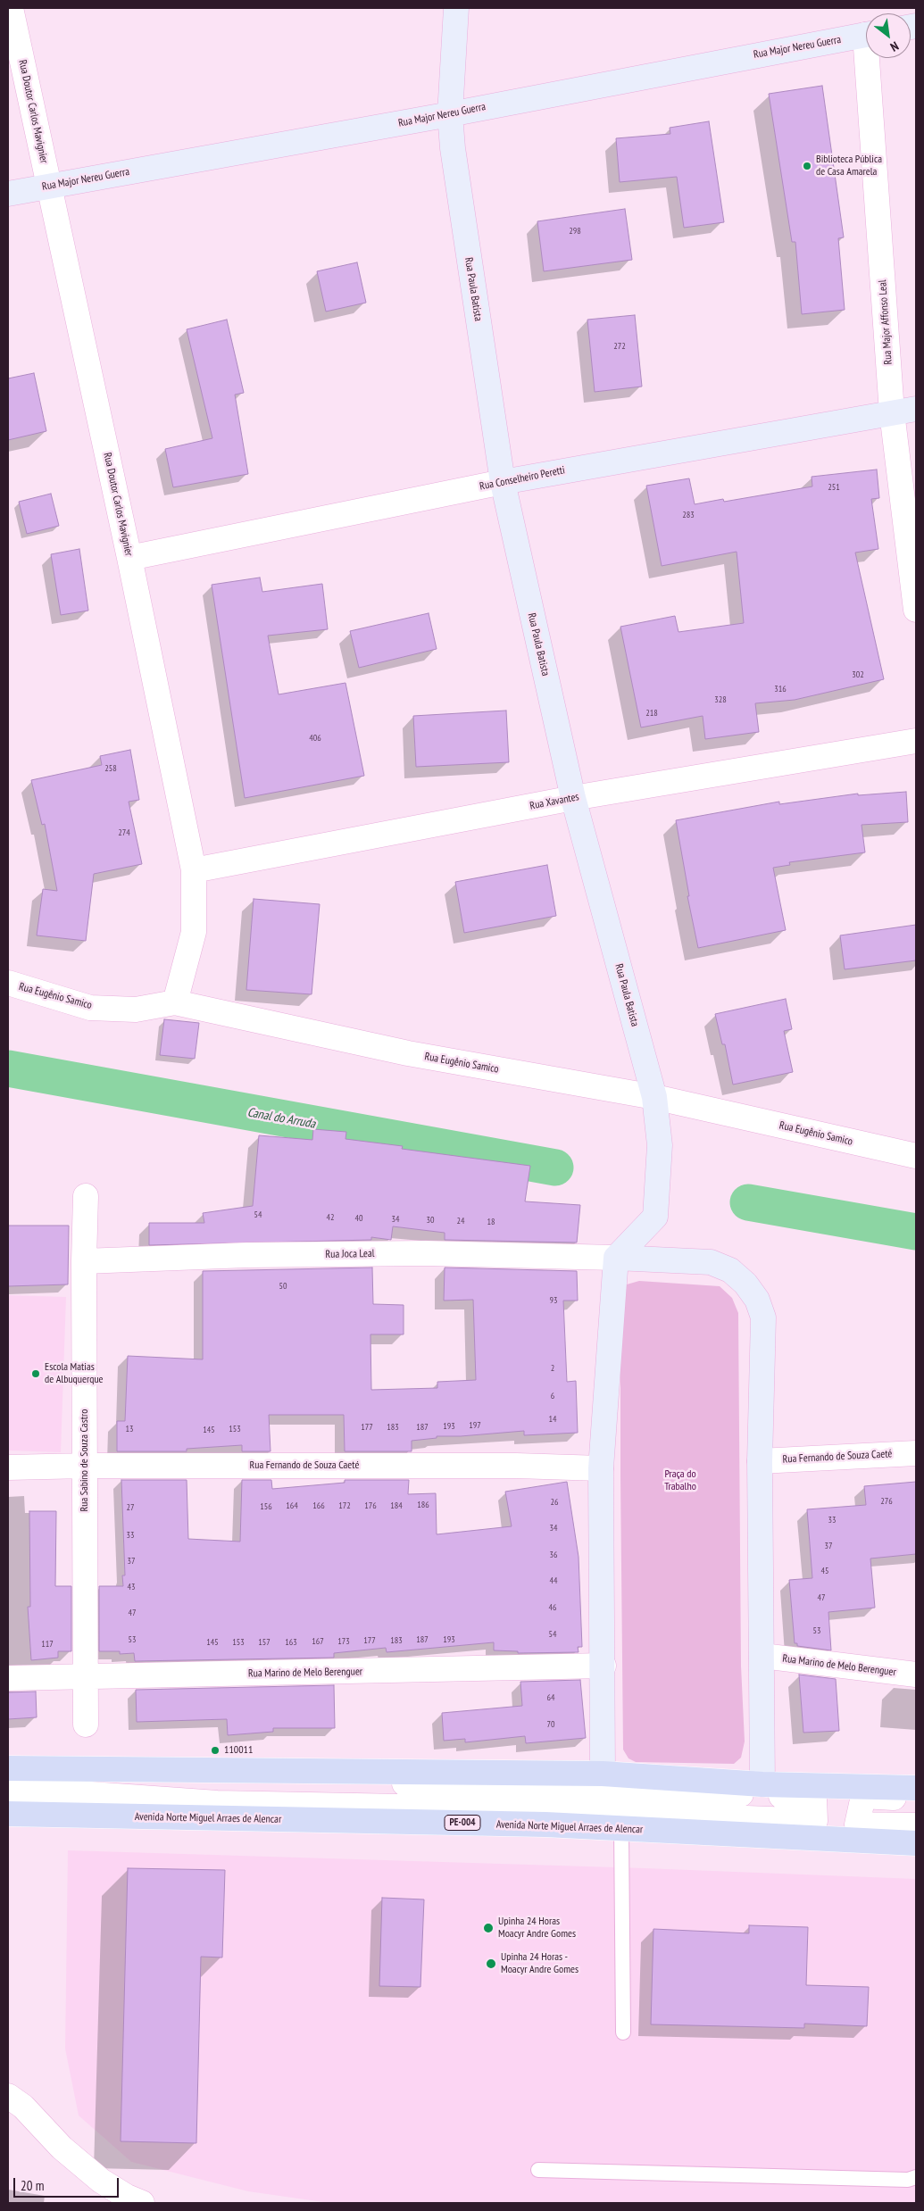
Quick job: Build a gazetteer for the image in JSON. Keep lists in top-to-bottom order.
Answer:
{
  "streets": {
    "main road": ["Avenida Norte Miguel Arraes de Alencar", "PE-004"],
    "street": [
      "Rua Major Nereu Guerra",
      "Rua Doutor Carlos Mavignier",
      "Rua Paula Batista",
      "Rua Major Affonso Leal",
      "Rua Conselheiro Peretti",
      "Rua Xavantes",
      "Rua Eugênio Samico",
      "Rua Joca Leal",
      "Rua Fernando de Souza Caeté",
      "Rua Sabino de Souza Castro",
      "Rua Marino de Melo Berenguer"
    ]
  },
  "crossings": [
    ["Rua Major Nereu Guerra", "Rua Doutor Carlos Mavignier"],
    ["Rua Major Nereu Guerra", "Rua Paula Batista"],
    ["Rua Doutor Carlos Mavignier", "Rua Conselheiro Peretti"],
    ["Rua Doutor Carlos Mavignier", "Rua Xavantes"],
    ["Rua Doutor Carlos Mavignier", "Rua Eugênio Samico"],
    ["Rua Paula Batista", "Rua Conselheiro Peretti"],
    ["Rua Paula Batista", "Rua Xavantes"],
    ["Rua Paula Batista", "Rua Eugênio Samico"],
    ["Rua Paula Batista", "Rua Joca Leal"],
    ["Rua Major Affonso Leal", "Rua Conselheiro Peretti"],
    ["Rua Joca Leal", "Rua Sabino de Souza Castro"],
    ["Rua Fernando de Souza Caeté", "Rua Sabino de Souza Castro"],
    ["Rua Sabino de Souza Castro", "Rua Marino de Melo Berenguer"]
  ],
  "water": ["Canal do Arruda"],
  "parks": ["Praça do Trabalho"],
  "places": [
    "Biblioteca Pública de Casa Amarela",
    "Escola Matias de Albuquerque",
    "110011",
    "Upinha 24 Horas Moacyr Andre Gomes",
    "Upinha 24 Horas - Moacyr Andre Gomes"
  ],
  "house_numbers": [
    "298",
    "272",
    "251",
    "283",
    "302",
    "316",
    "328",
    "218",
    "406",
    "258",
    "274",
    "54",
    "42",
    "40",
    "34",
    "30",
    "24",
    "18",
    "50",
    "93",
    "2",
    "6",
    "14",
    "197",
    "193",
    "177",
    "183",
    "187",
    "13",
    "153",
    "145",
    "276",
    "26",
    "186",
    "164",
    "166",
    "172",
    "176",
    "184",
    "156",
    "27",
    "33",
    "34",
    "33",
    "37",
    "36",
    "37",
    "45",
    "44",
    "43",
    "47",
    "46",
    "47",
    "53",
    "54",
    "53",
    "187",
    "193",
    "177",
    "183",
    "167",
    "173",
    "145",
    "153",
    "157",
    "163",
    "117",
    "64",
    "70"
  ],
  "scale_bar": "20 m",
  "north": "bottom right"
}
